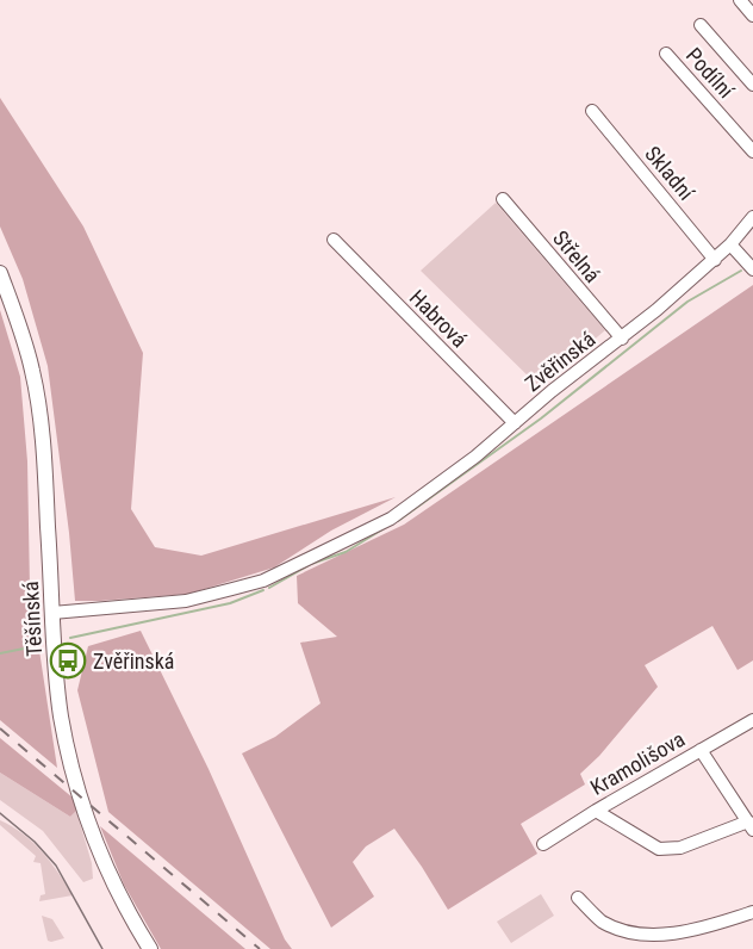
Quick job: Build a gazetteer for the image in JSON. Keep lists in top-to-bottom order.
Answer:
{
  "streets": {
    "main road": ["Těšínská"],
    "street": [
      "Podílní",
      "Skladní",
      "Střelná",
      "Habrová",
      "Zvěřinská",
      "Kramolišova"
    ]
  },
  "crossings": [
    ["Skladní", "Zvěřinská"],
    ["Střelná", "Zvěřinská"],
    ["Habrová", "Zvěřinská"],
    ["Zvěřinská", "Těšínská"]
  ],
  "places": {
    "bus stop": ["Zvěřinská"]
  }
}
